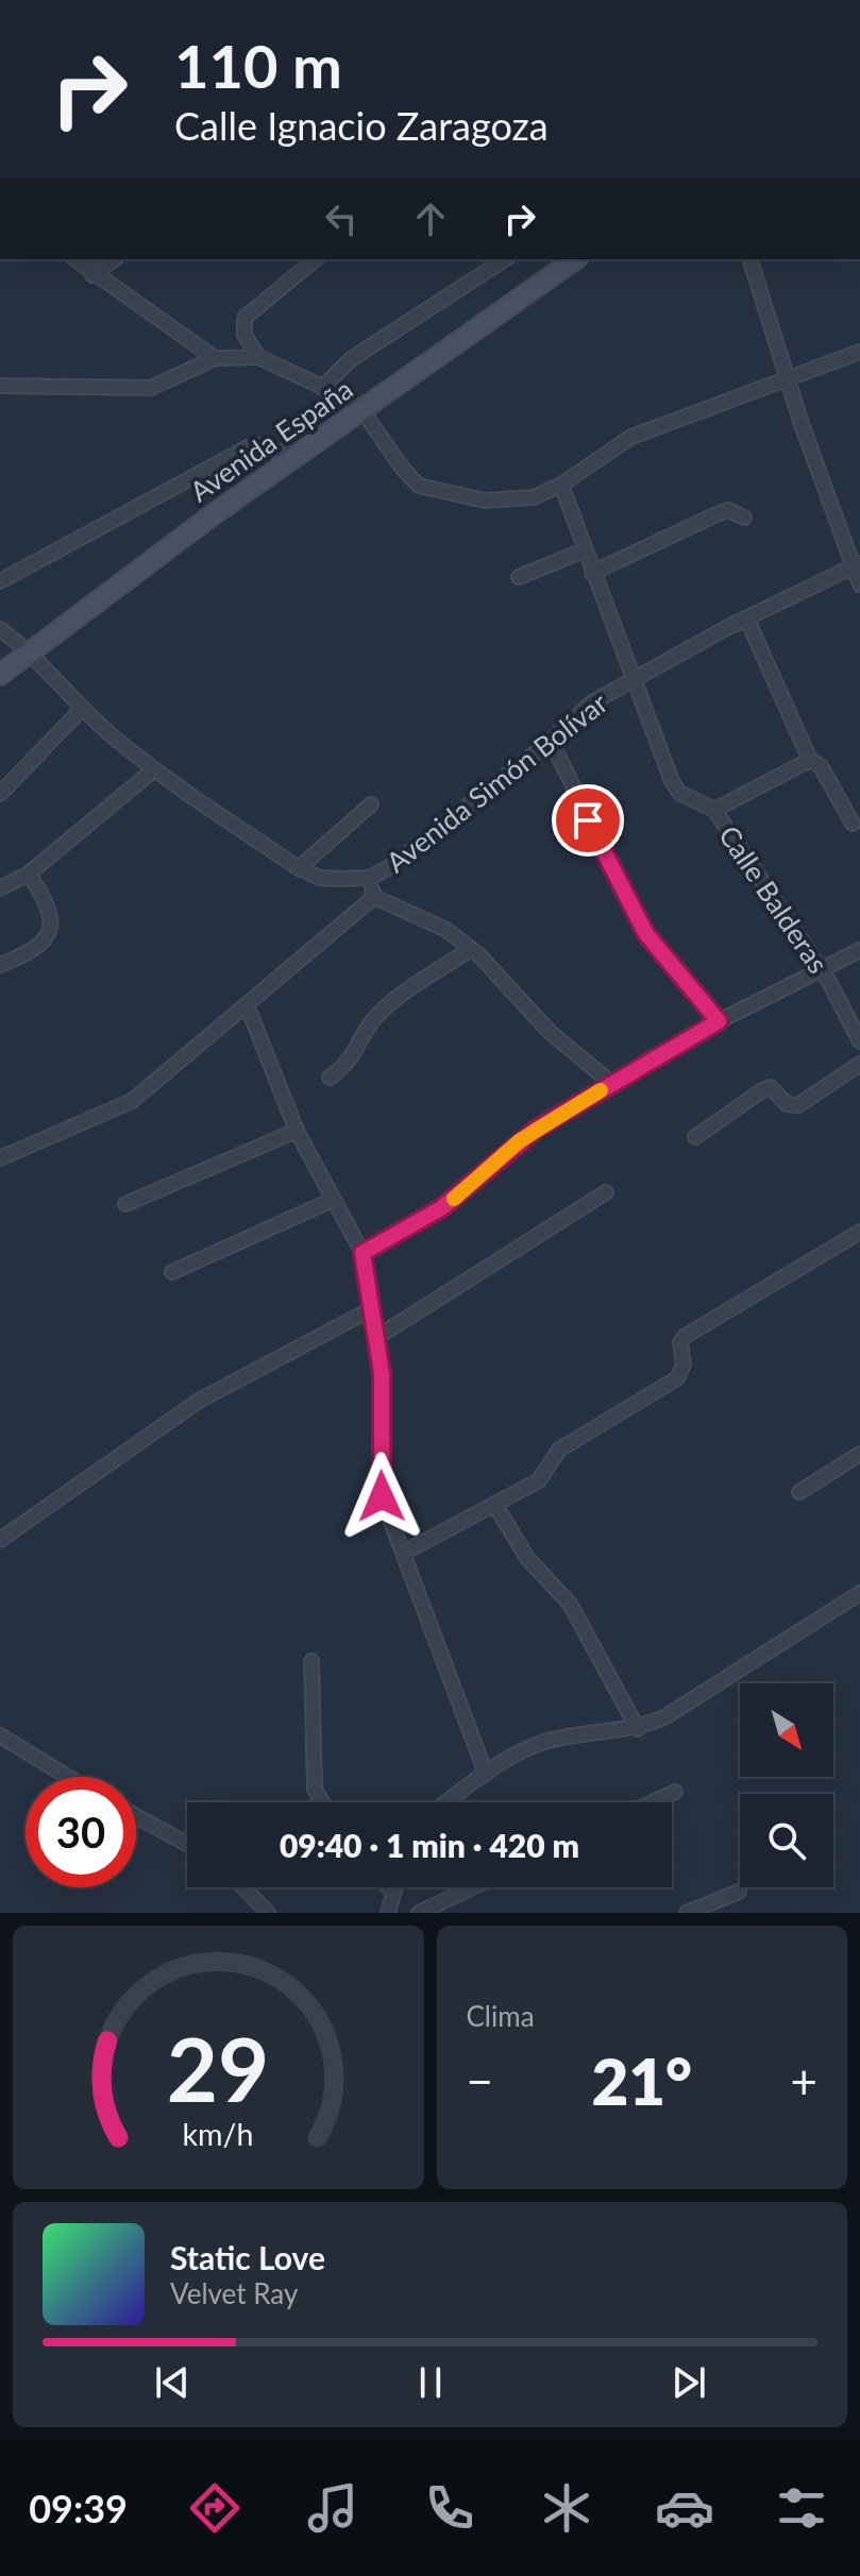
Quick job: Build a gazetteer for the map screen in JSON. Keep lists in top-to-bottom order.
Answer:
{
  "streets": {
    "street": ["Avenida España", "Avenida Simón Bolívar", "Calle Balderas"]
  },
  "crossings": [
    ["Avenida España", "Avenida Simón Bolívar"],
    ["Avenida Simón Bolívar", "Calle Balderas"]
  ],
  "north": "bottom right",
  "page": {
    "turn": ["110 m", "Calle Ignacio Zaragoza"],
    "limit": "30",
    "trip": "09:40 · 1 min · 420 m",
    "tile": "Clima",
    "heat": ["−", "21°", "+"],
    "song": ["Static Love", "Velvet Ray"],
    "tabs": "09:39",
    "gauge": ["29", "km/h"]
  }
}
